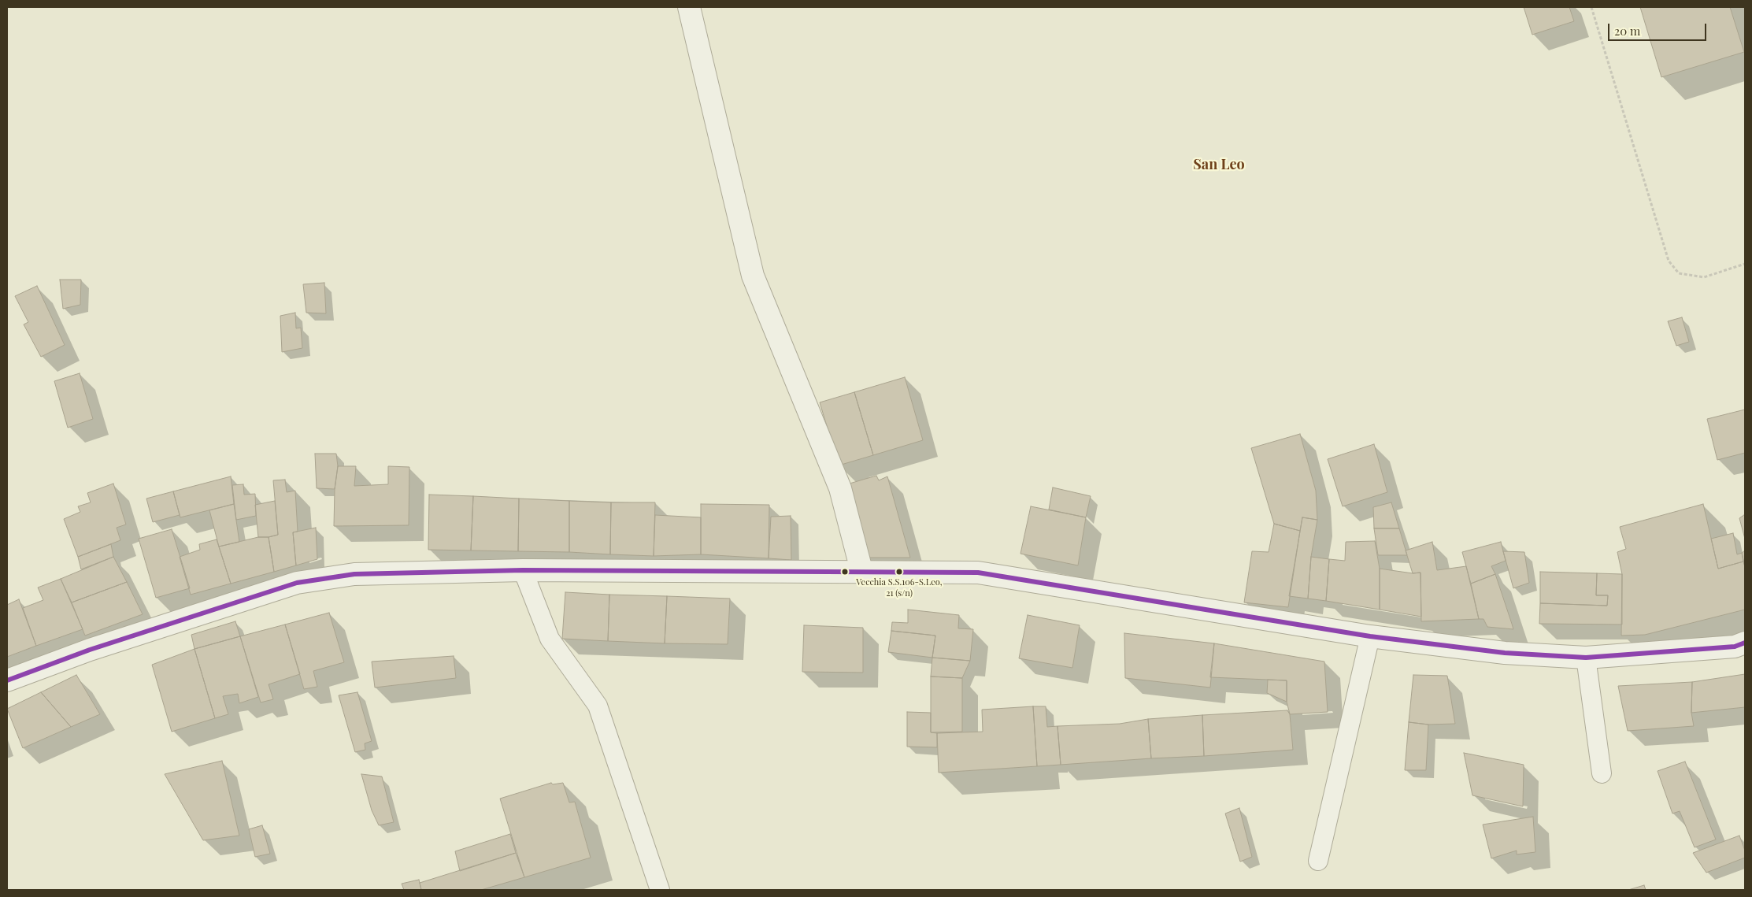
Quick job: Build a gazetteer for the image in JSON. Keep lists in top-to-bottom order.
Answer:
{
  "districts": ["San Leo"],
  "places": ["Vecchia S.S.106-S.Leo, 21 (s/n)"],
  "scale_bar": "20 m"
}
